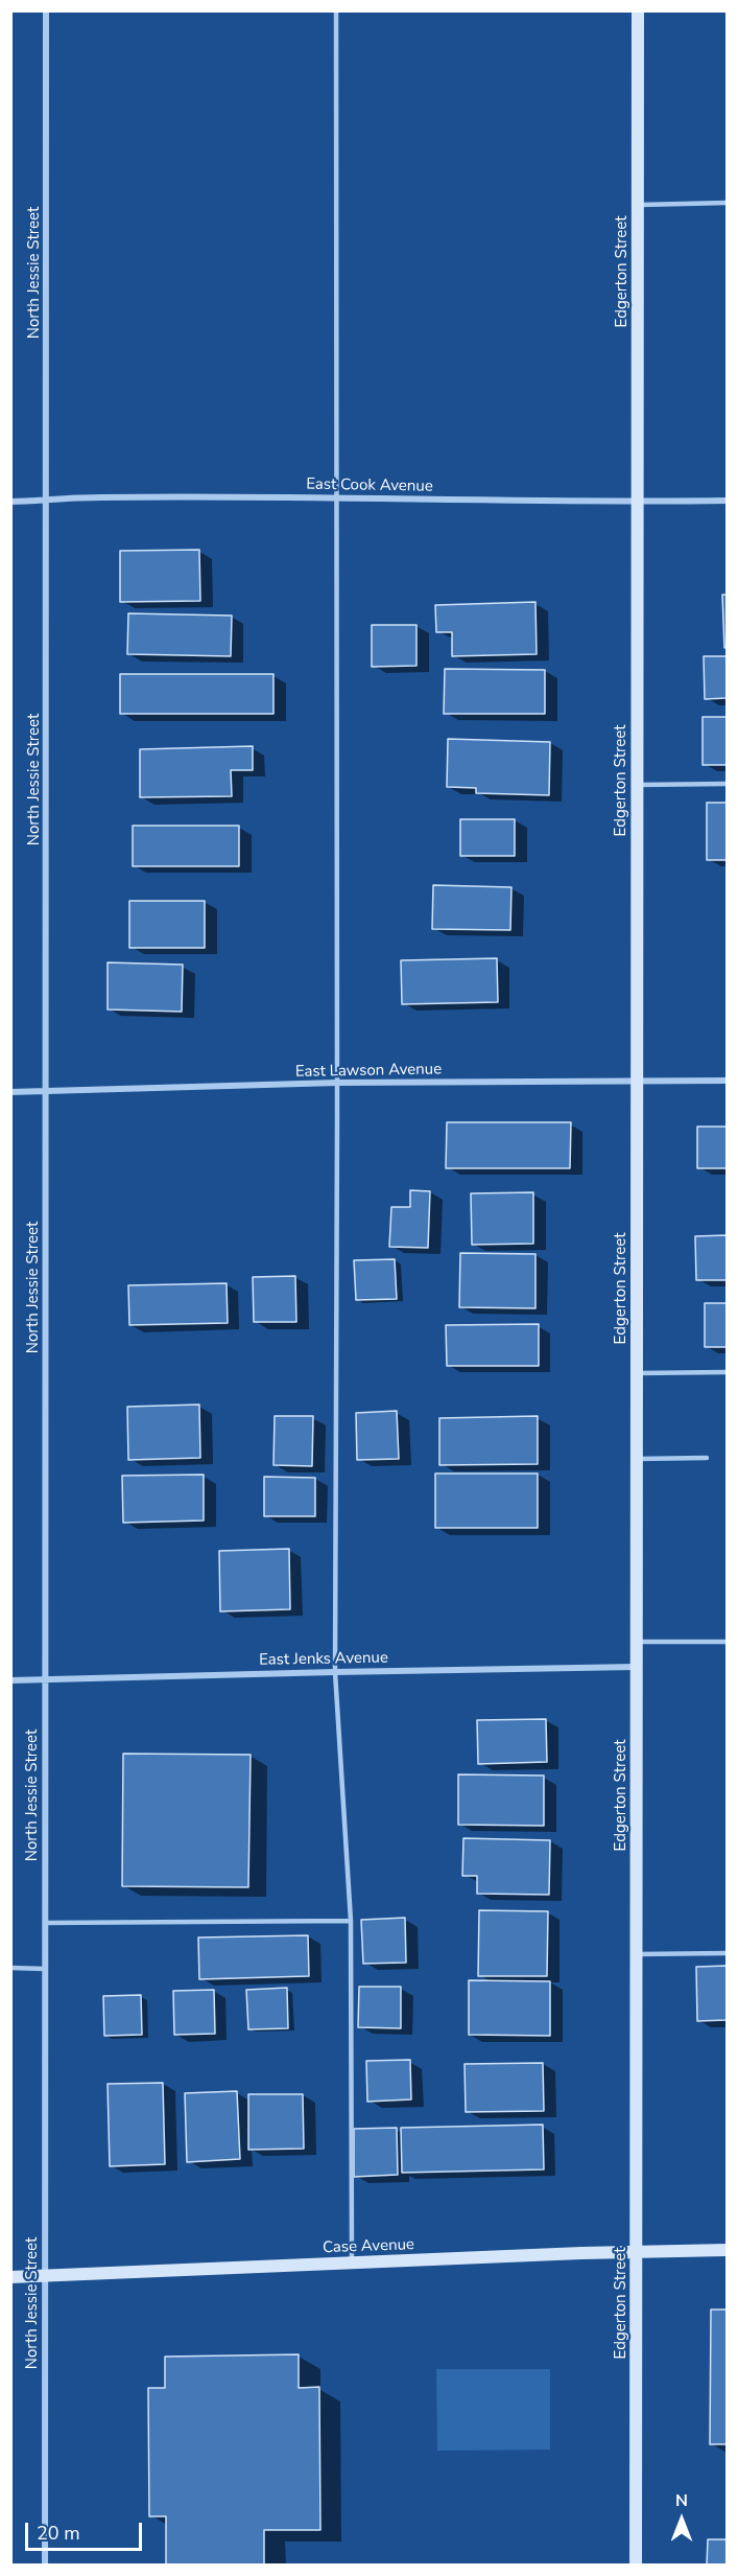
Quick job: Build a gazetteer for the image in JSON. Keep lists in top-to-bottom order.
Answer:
{
  "streets": {
    "street": [
      "Edgerton Street",
      "North Jessie Street",
      "East Cook Avenue",
      "East Lawson Avenue",
      "East Jenks Avenue",
      "Case Avenue"
    ]
  },
  "crossings": [
    ["Edgerton Street", "East Cook Avenue"],
    ["Edgerton Street", "East Lawson Avenue"],
    ["Edgerton Street", "East Jenks Avenue"],
    ["Edgerton Street", "Case Avenue"],
    ["North Jessie Street", "East Cook Avenue"],
    ["North Jessie Street", "East Lawson Avenue"],
    ["North Jessie Street", "East Jenks Avenue"],
    ["North Jessie Street", "Case Avenue"]
  ],
  "scale_bar": "20 m",
  "north": "top"
}
